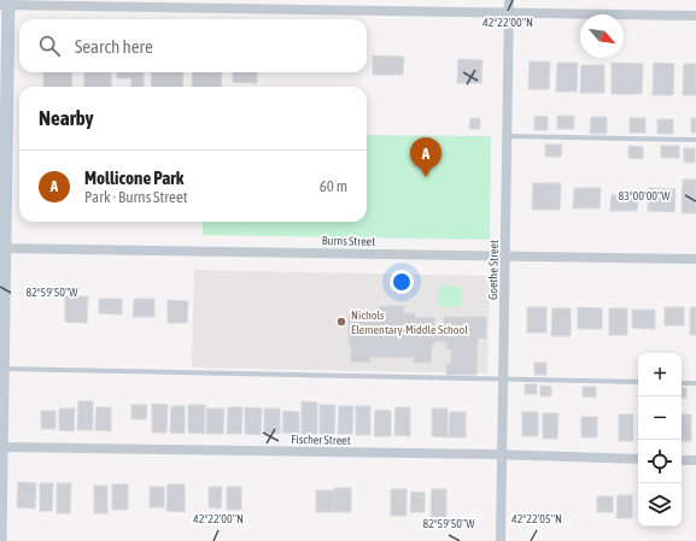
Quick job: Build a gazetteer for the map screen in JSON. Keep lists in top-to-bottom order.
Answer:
{
  "streets": {
    "street": ["Burns Street", "Goethe Street", "Fischer Street"]
  },
  "crossings": [
    ["Burns Street", "Goethe Street"],
    ["Goethe Street", "Fischer Street"]
  ],
  "places": ["Nichols Elementary-Middle School"],
  "north": "bottom right",
  "page": {
    "search": "Search here",
    "heading": "Nearby",
    "pins": "A",
    "list": [
      {
        "mark": "A",
        "name": "Mollicone Park",
        "note": "Park · Burns Street",
        "value": "60 m"
      }
    ],
    "map_buttons": ["+", "−"]
  },
  "coordinates": [
    "42°22'00\"N",
    "83°00'00\"W",
    "82°59'50\"W",
    "42°22'05\"N"
  ]
}
